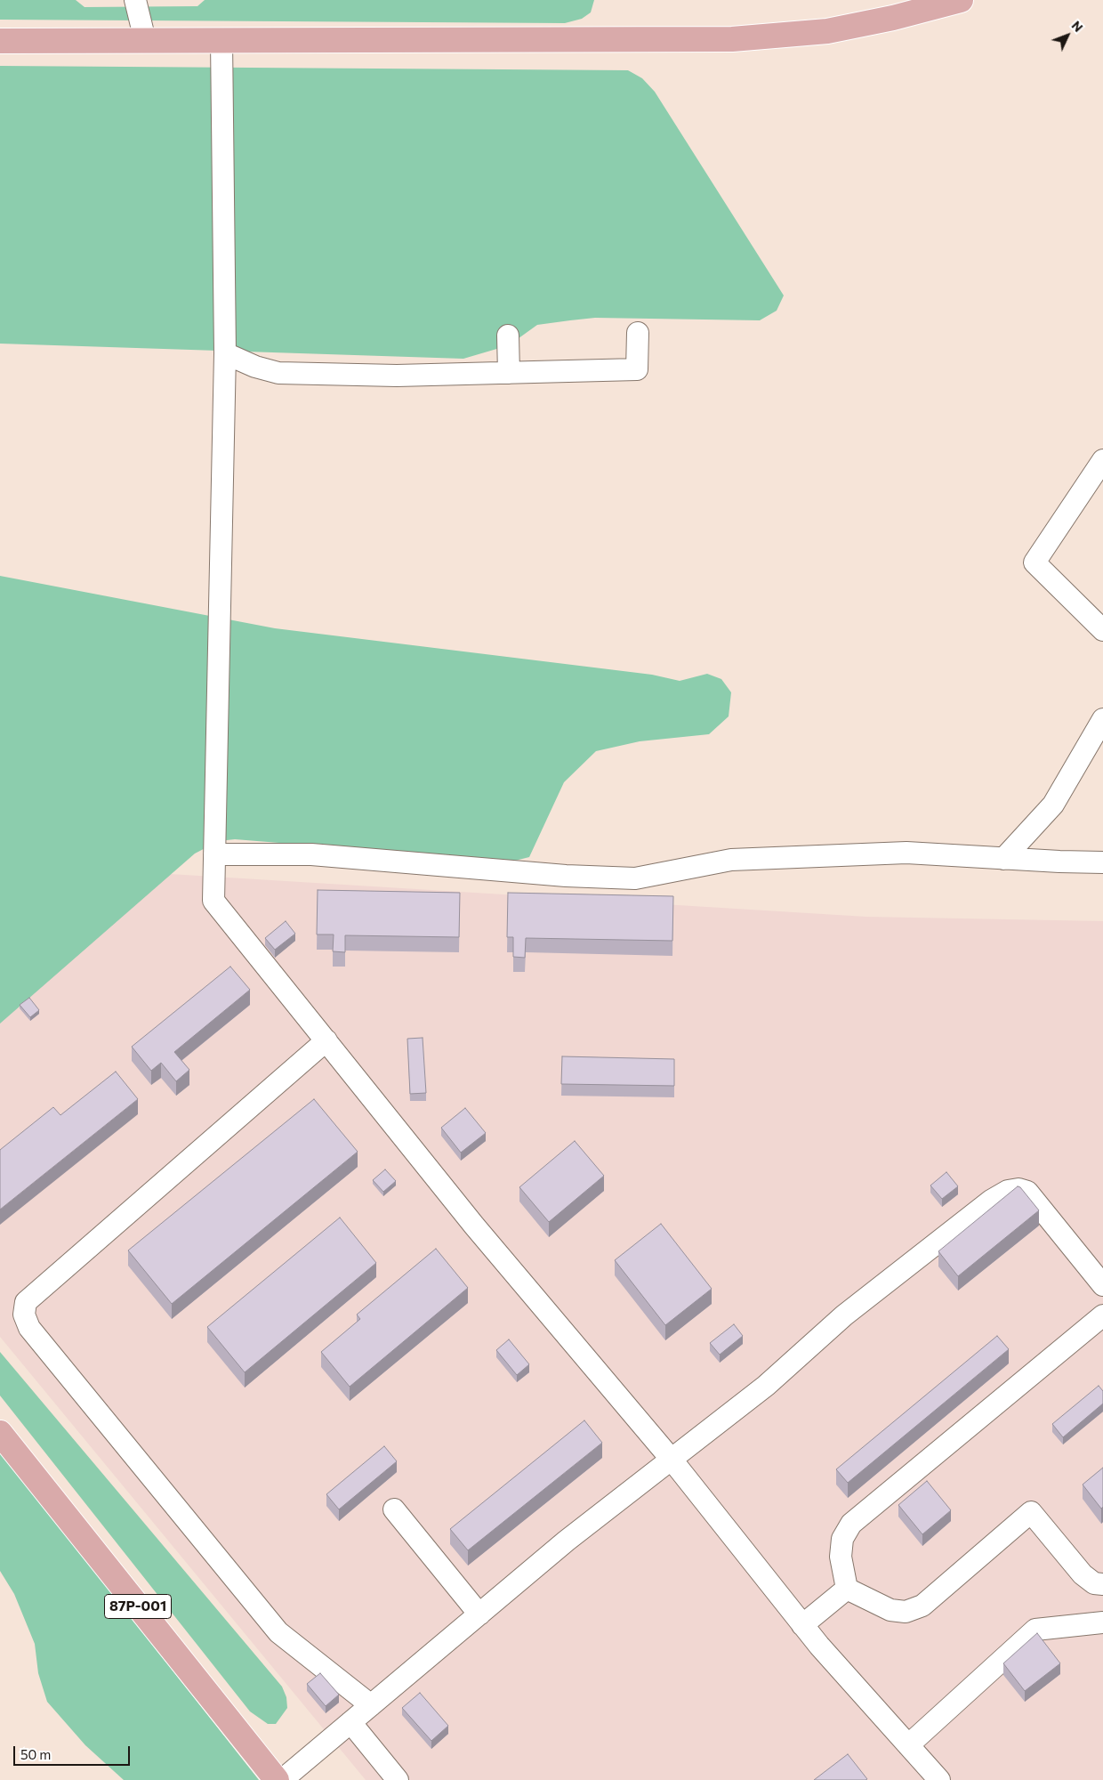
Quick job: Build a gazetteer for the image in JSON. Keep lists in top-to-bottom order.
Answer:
{
  "streets": {
    "main road": ["87Р-001"]
  },
  "scale_bar": "50 m",
  "north": "top right"
}
